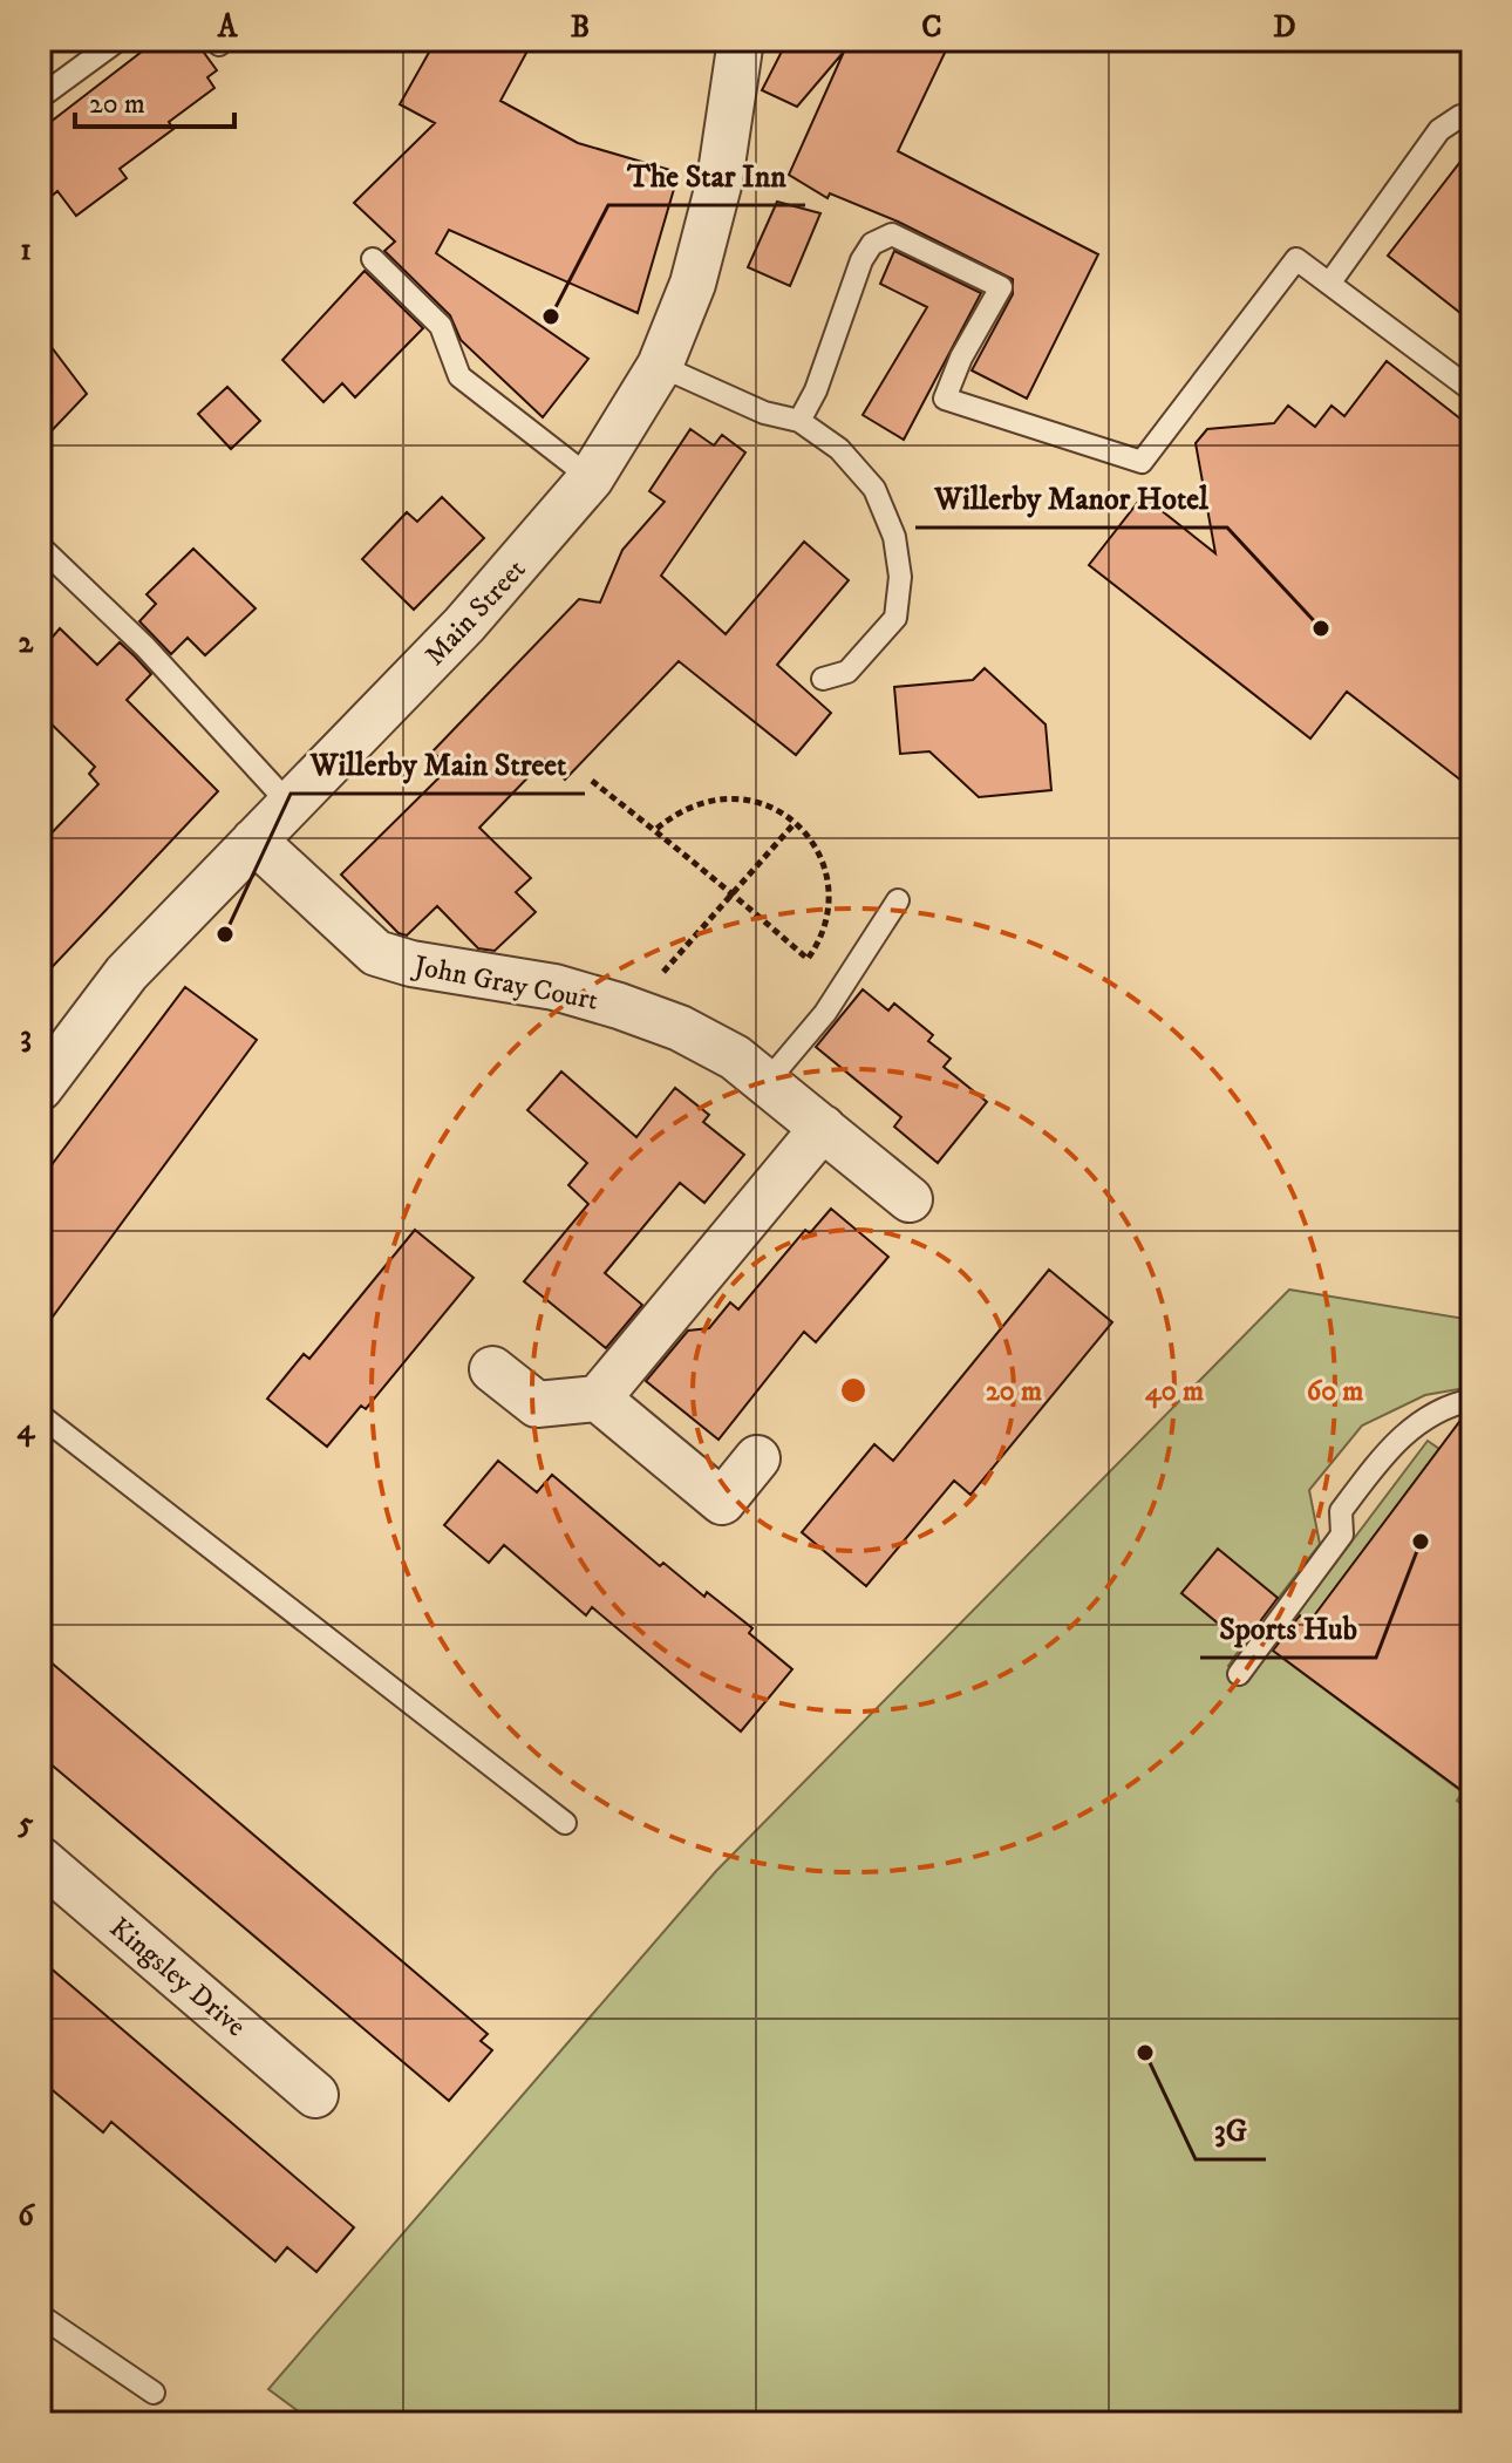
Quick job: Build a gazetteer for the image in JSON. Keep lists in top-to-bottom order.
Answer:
{
  "streets": {
    "street": ["Main Street", "John Gray Court", "Kingsley Drive"]
  },
  "crossings": [
    ["Main Street", "John Gray Court"]
  ],
  "places": [
    "The Star Inn",
    "Willerby Manor Hotel",
    "Willerby Main Street",
    "Sports Hub",
    "3G"
  ],
  "scale_bar": "20 m",
  "grid": {
    "columns": [
      "A",
      "B",
      "C",
      "D"
    ],
    "rows": [
      "1",
      "2",
      "3",
      "4",
      "5",
      "6"
    ]
  },
  "rings": ["20 m", "40 m", "60 m"]
}
